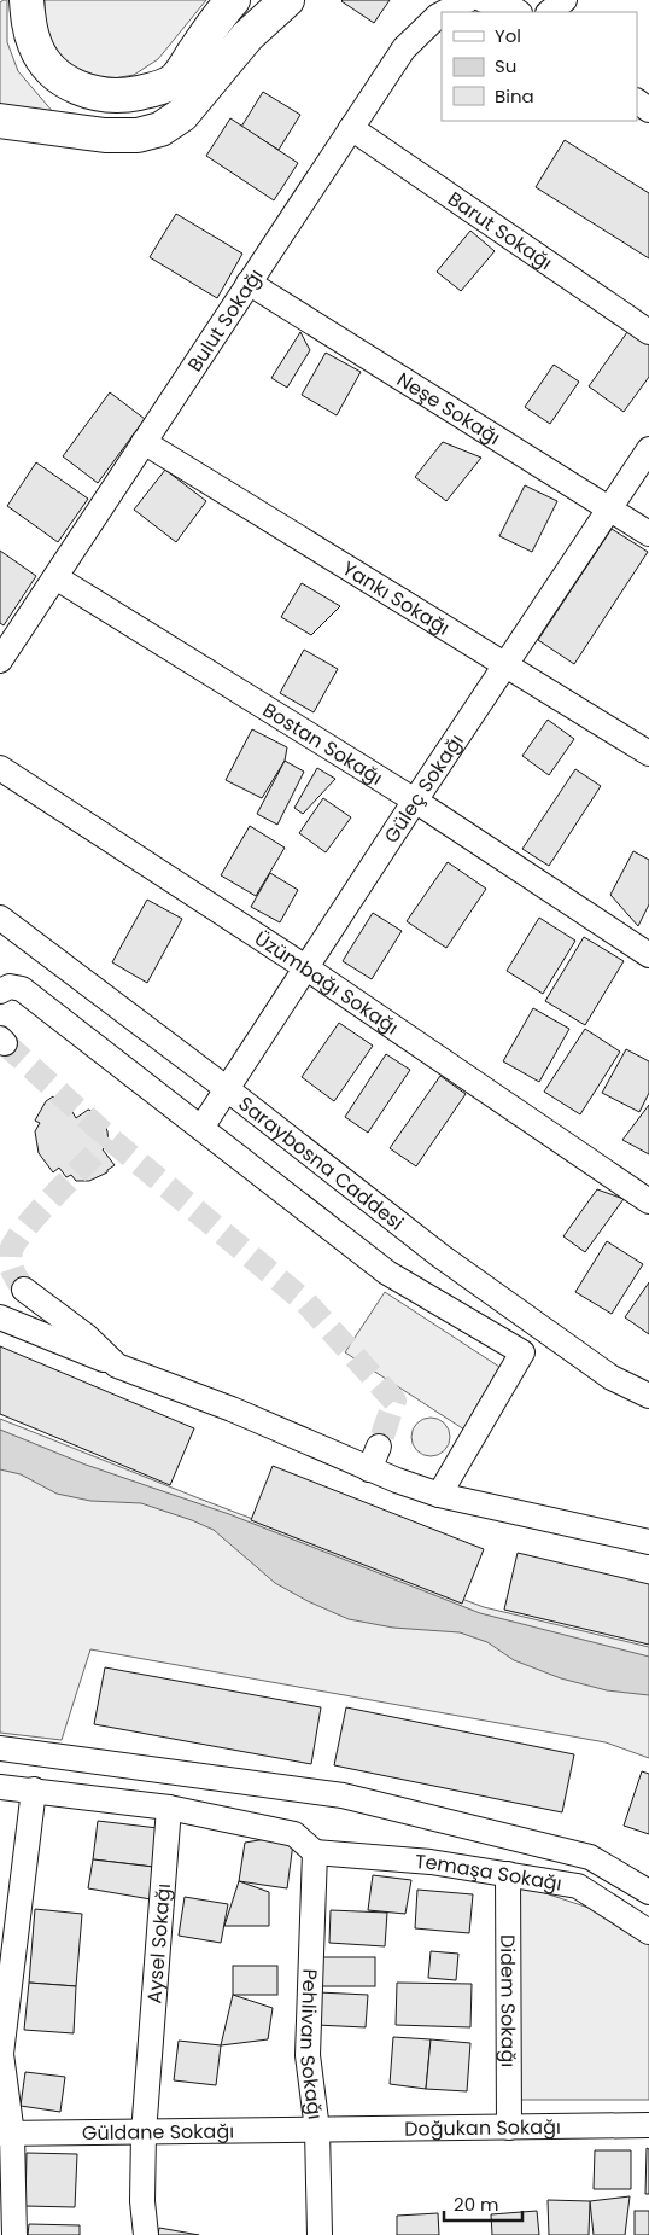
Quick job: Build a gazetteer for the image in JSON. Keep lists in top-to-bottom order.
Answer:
{
  "streets": {
    "street": [
      "Barut Sokağı",
      "Bulut Sokağı",
      "Neşe Sokağı",
      "Yankı Sokağı",
      "Bostan Sokağı",
      "Güleç Sokağı",
      "Üzümbağı Sokağı",
      "Saraybosna Caddesi",
      "Temaşa Sokağı",
      "Aysel Sokağı",
      "Didem Sokağı",
      "Pehlivan Sokağı",
      "Doğukan Sokağı",
      "Güldane Sokağı"
    ]
  },
  "crossings": [
    ["Barut Sokağı", "Bulut Sokağı"],
    ["Bulut Sokağı", "Neşe Sokağı"],
    ["Bulut Sokağı", "Yankı Sokağı"],
    ["Bulut Sokağı", "Bostan Sokağı"],
    ["Neşe Sokağı", "Güleç Sokağı"],
    ["Yankı Sokağı", "Güleç Sokağı"],
    ["Bostan Sokağı", "Güleç Sokağı"],
    ["Güleç Sokağı", "Üzümbağı Sokağı"],
    ["Güleç Sokağı", "Saraybosna Caddesi"],
    ["Temaşa Sokağı", "Didem Sokağı"],
    ["Temaşa Sokağı", "Pehlivan Sokağı"],
    ["Aysel Sokağı", "Güldane Sokağı"],
    ["Didem Sokağı", "Doğukan Sokağı"],
    ["Pehlivan Sokağı", "Doğukan Sokağı"],
    ["Pehlivan Sokağı", "Güldane Sokağı"],
    ["Doğukan Sokağı", "Güldane Sokağı"]
  ],
  "legend": ["Yol", "Su", "Bina"],
  "scale_bar": "20 m"
}
